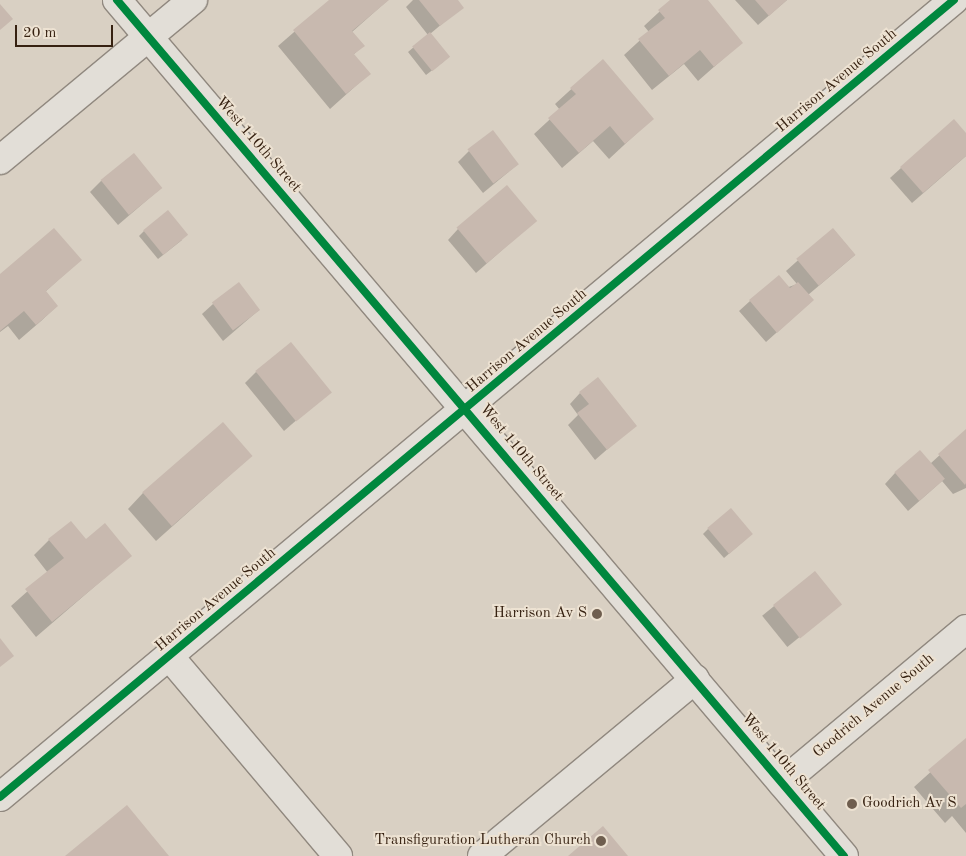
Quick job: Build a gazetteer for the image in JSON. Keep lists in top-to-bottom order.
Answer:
{
  "streets": {
    "street": ["Harrison Avenue South", "West 110th Street", "Goodrich Avenue South"]
  },
  "crossings": [
    ["Harrison Avenue South", "West 110th Street"],
    ["West 110th Street", "Goodrich Avenue South"]
  ],
  "places": ["Harrison Av S", "Goodrich Av S", "Transfiguration Lutheran Church"],
  "scale_bar": "20 m"
}
